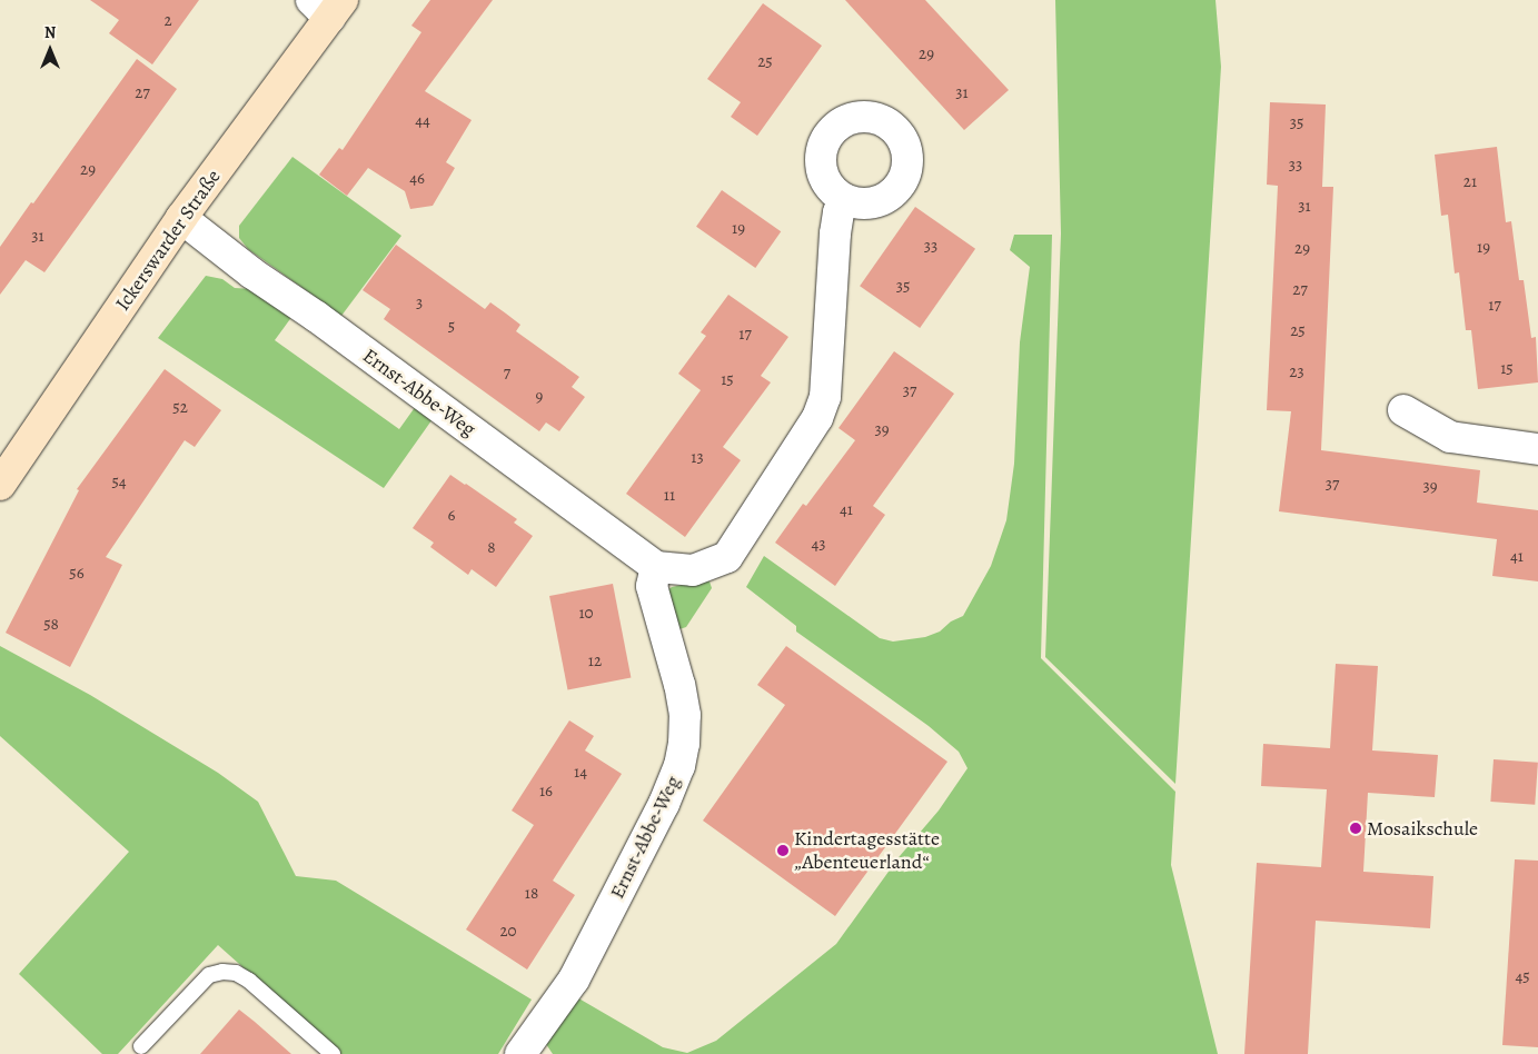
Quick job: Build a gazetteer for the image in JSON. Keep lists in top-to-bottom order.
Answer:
{
  "streets": {
    "main road": ["Ickerswarder Straße"],
    "street": ["Ernst-Abbe-Weg"]
  },
  "crossings": [
    ["Ickerswarder Straße", "Ernst-Abbe-Weg"]
  ],
  "places": ["Mosaikschule", "Kindertagesstätte „Abenteuerland“"],
  "house_numbers": [
    "2",
    "29",
    "25",
    "27",
    "31",
    "44",
    "35",
    "33",
    "29",
    "46",
    "21",
    "31",
    "19",
    "31",
    "33",
    "19",
    "29",
    "35",
    "27",
    "3",
    "17",
    "5",
    "25",
    "17",
    "15",
    "23",
    "7",
    "15",
    "37",
    "9",
    "52",
    "39",
    "13",
    "54",
    "37",
    "39",
    "11",
    "41",
    "6",
    "43",
    "8",
    "41",
    "56",
    "10",
    "58",
    "12",
    "14",
    "16",
    "18",
    "20",
    "45"
  ],
  "north": "top"
}
